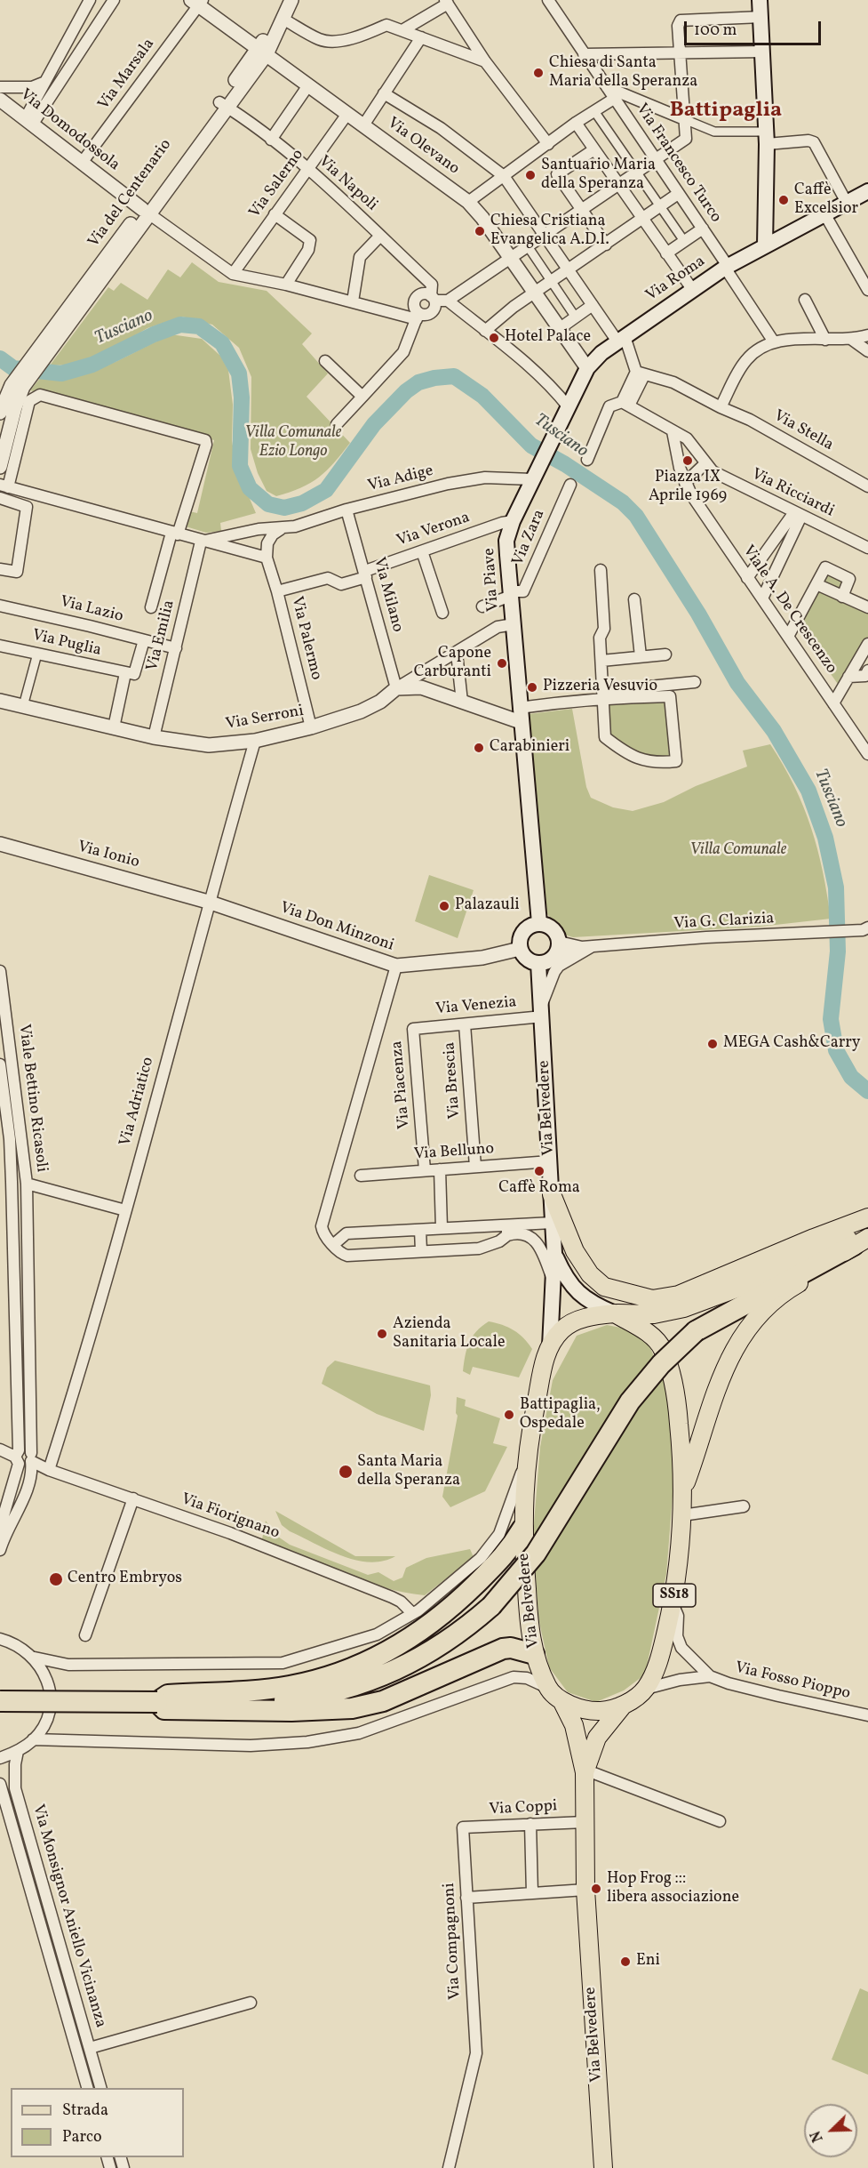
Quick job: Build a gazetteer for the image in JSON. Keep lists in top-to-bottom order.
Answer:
{
  "streets": {
    "main road": [
      "Via Roma",
      "Via Piave",
      "Via Belvedere",
      "SS18"
    ],
    "street": [
      "Via Marsala",
      "Via Domodossola",
      "Via Olevano",
      "Via Francesco Turco",
      "Via Salerno",
      "Via Napoli",
      "Via del Centenario",
      "Via Stella",
      "Via Adige",
      "Via Ricciardi",
      "Via Verona",
      "Via Zara",
      "Via Milano",
      "Via Lazio",
      "Viale A. De Crescenzo",
      "Via Emilia",
      "Via Palermo",
      "Via Puglia",
      "Via Serroni",
      "Via Ionio",
      "Via G. Clarizia",
      "Via Don Minzoni",
      "Via Venezia",
      "Via Brescia",
      "Via Piacenza",
      "Viale Bettino Ricasoli",
      "Via Adriatico",
      "Via Belluno",
      "Via Fiorignano",
      "Via Fosso Pioppo",
      "Via Coppi",
      "Via Monsignor Aniello Vicinanza",
      "Via Compagnoni"
    ]
  },
  "crossings": [
    ["Via Marsala", "Via Domodossola"],
    ["Via Marsala", "Via Olevano"],
    ["Via Domodossola", "Via Salerno"],
    ["Via Domodossola", "Via Napoli"],
    ["Via Domodossola", "Via del Centenario"],
    ["Via Olevano", "Via Salerno"],
    ["Via Olevano", "Via del Centenario"],
    ["Via Olevano", "Via Roma"],
    ["Via Francesco Turco", "Via Roma"],
    ["Via Salerno", "Via Napoli"],
    ["Via Napoli", "Via del Centenario"],
    ["Via Roma", "Via Piave"],
    ["Via Adige", "Via Piave"],
    ["Via Adige", "Via Milano"],
    ["Via Adige", "Via Emilia"],
    ["Via Adige", "Via Palermo"],
    ["Via Verona", "Via Piave"],
    ["Via Verona", "Via Milano"],
    ["Via Verona", "Via Palermo"],
    ["Via Zara", "Via Piave"],
    ["Via Piave", "Via Serroni"],
    ["Via Milano", "Via Serroni"],
    ["Via Lazio", "Via Emilia"],
    ["Via Emilia", "Via Serroni"],
    ["Via Palermo", "Via Serroni"],
    ["Via Serroni", "Via Adriatico"],
    ["Via Ionio", "Via Don Minzoni"],
    ["Via Ionio", "Via Adriatico"],
    ["Via G. Clarizia", "Via Don Minzoni"],
    ["Via G. Clarizia", "Via Belvedere"],
    ["Via Don Minzoni", "Via Adriatico"],
    ["Via Don Minzoni", "Via Belvedere"],
    ["Via Venezia", "Via Brescia"],
    ["Via Venezia", "Via Piacenza"],
    ["Via Venezia", "Via Belvedere"],
    ["Via Brescia", "Via Belluno"],
    ["Via Piacenza", "Via Belluno"],
    ["Viale Bettino Ricasoli", "Via Fiorignano"],
    ["Via Adriatico", "Via Fiorignano"],
    ["Via Belvedere", "Via Belluno"],
    ["Via Belvedere", "SS18"],
    ["Via Belvedere", "Via Coppi"],
    ["Via Coppi", "Via Compagnoni"]
  ],
  "districts": ["Battipaglia"],
  "water": ["Tusciano"],
  "parks": ["Villa Comunale Ezio Longo", "Villa Comunale"],
  "places": [
    "Chiesa di Santa Maria della Speranza",
    "Santuario Maria della Speranza",
    "Caffè Excelsior",
    "Chiesa Cristiana Evangelica A.D.I.",
    "Hotel Palace",
    "Piazza IX Aprile 1969",
    "Capone Carburanti",
    "Pizzeria Vesuvio",
    "Carabinieri",
    "Palazauli",
    "MEGA Cash&Carry",
    "Caffè Roma",
    "Azienda Sanitaria Locale",
    "Battipaglia, Ospedale",
    "Santa Maria della Speranza",
    "Centro Embryos",
    "Hop Frog ::: libera associazione",
    "Eni"
  ],
  "legend": ["Strada", "Parco"],
  "scale_bar": "100 m",
  "north": "bottom left"
}
